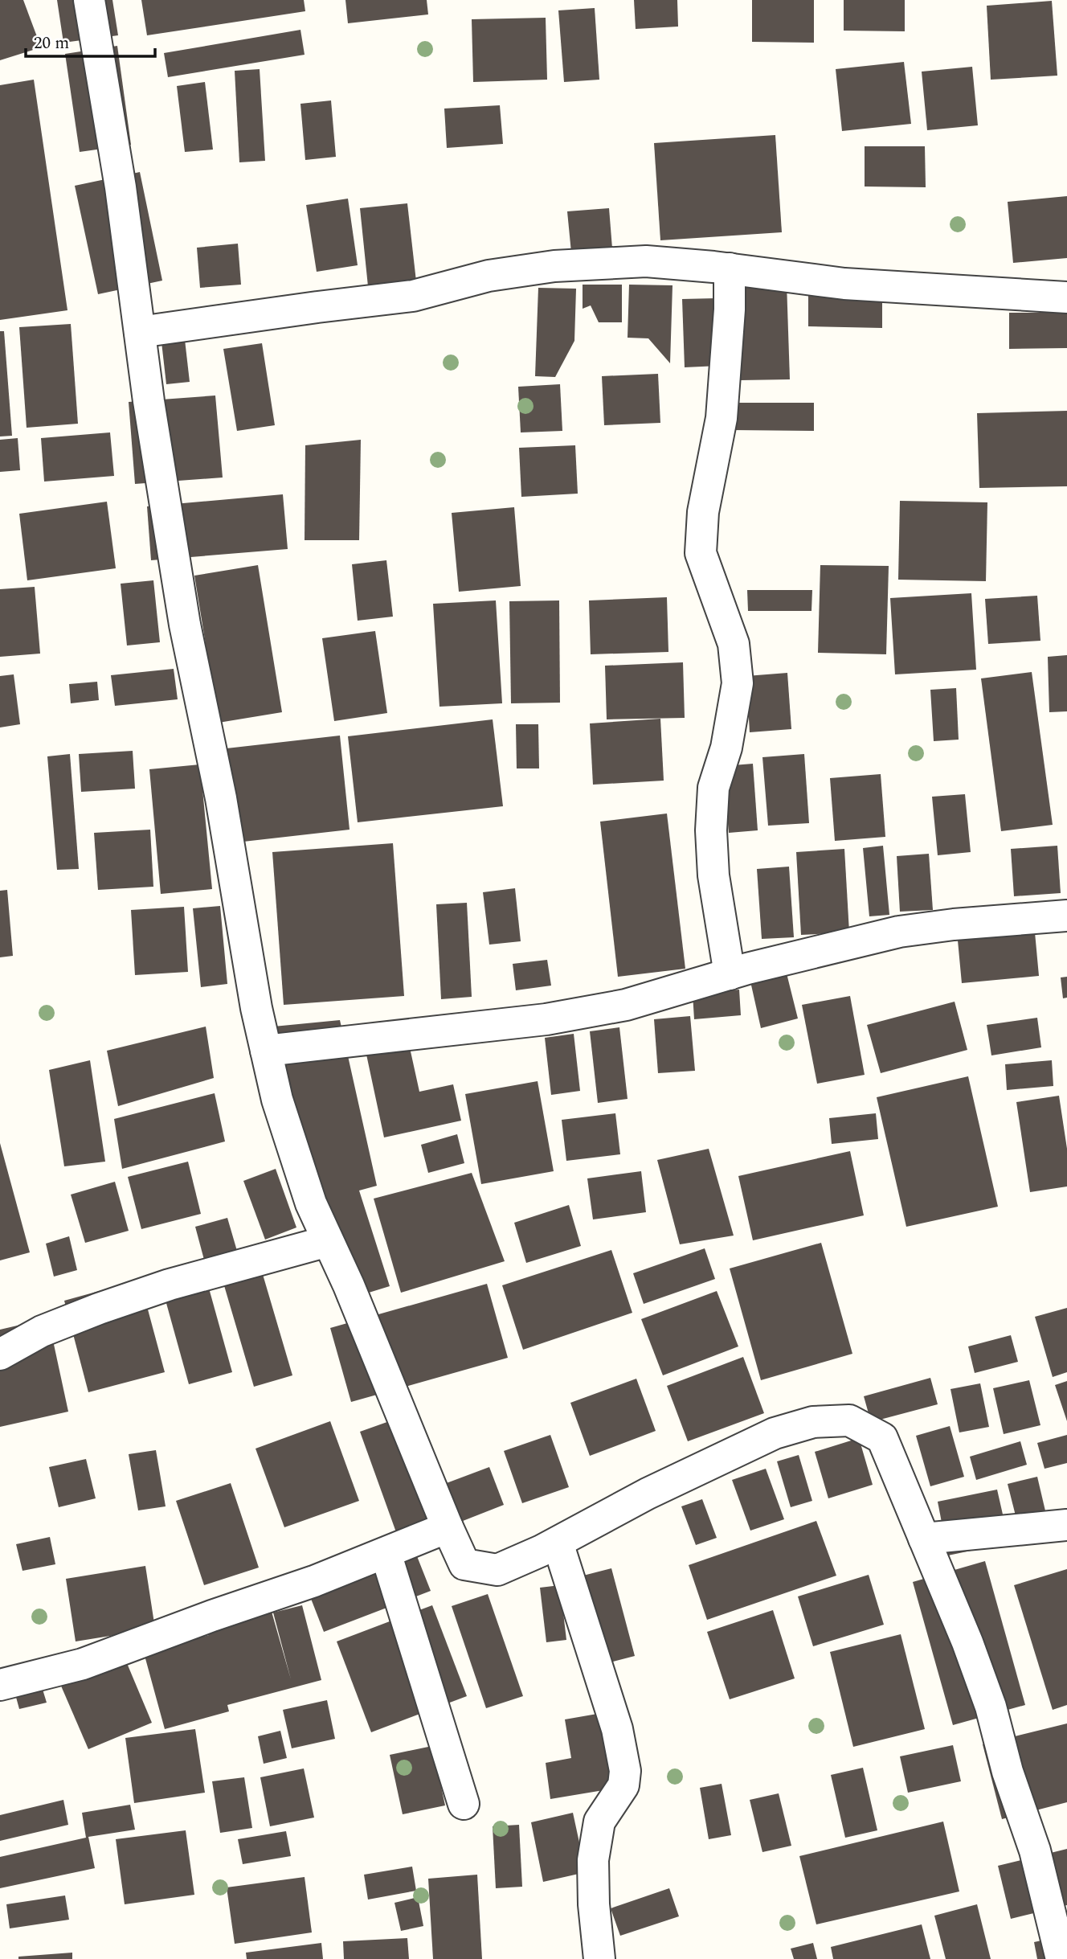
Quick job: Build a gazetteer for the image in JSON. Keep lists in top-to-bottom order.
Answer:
{
  "scale_bar": "20 m"
}
